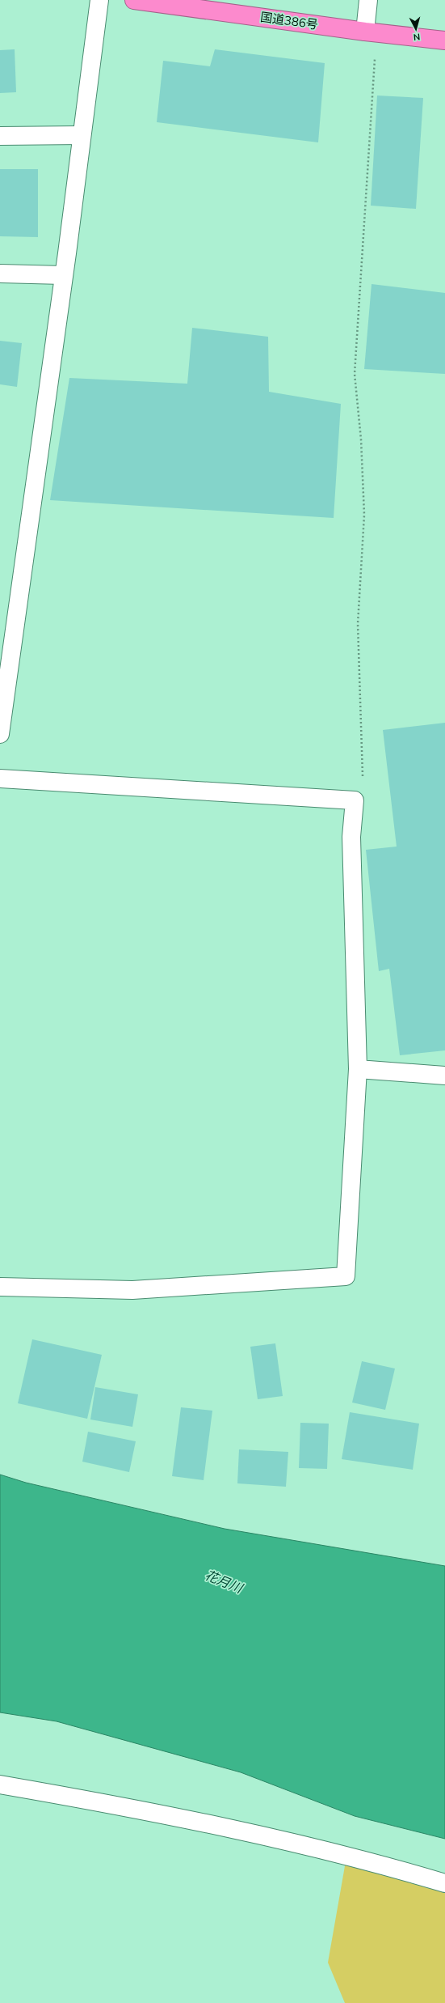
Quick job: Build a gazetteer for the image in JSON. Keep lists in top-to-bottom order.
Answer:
{
  "streets": {
    "highway": ["国道386号"]
  },
  "water": ["花月川"],
  "north": "bottom"
}
